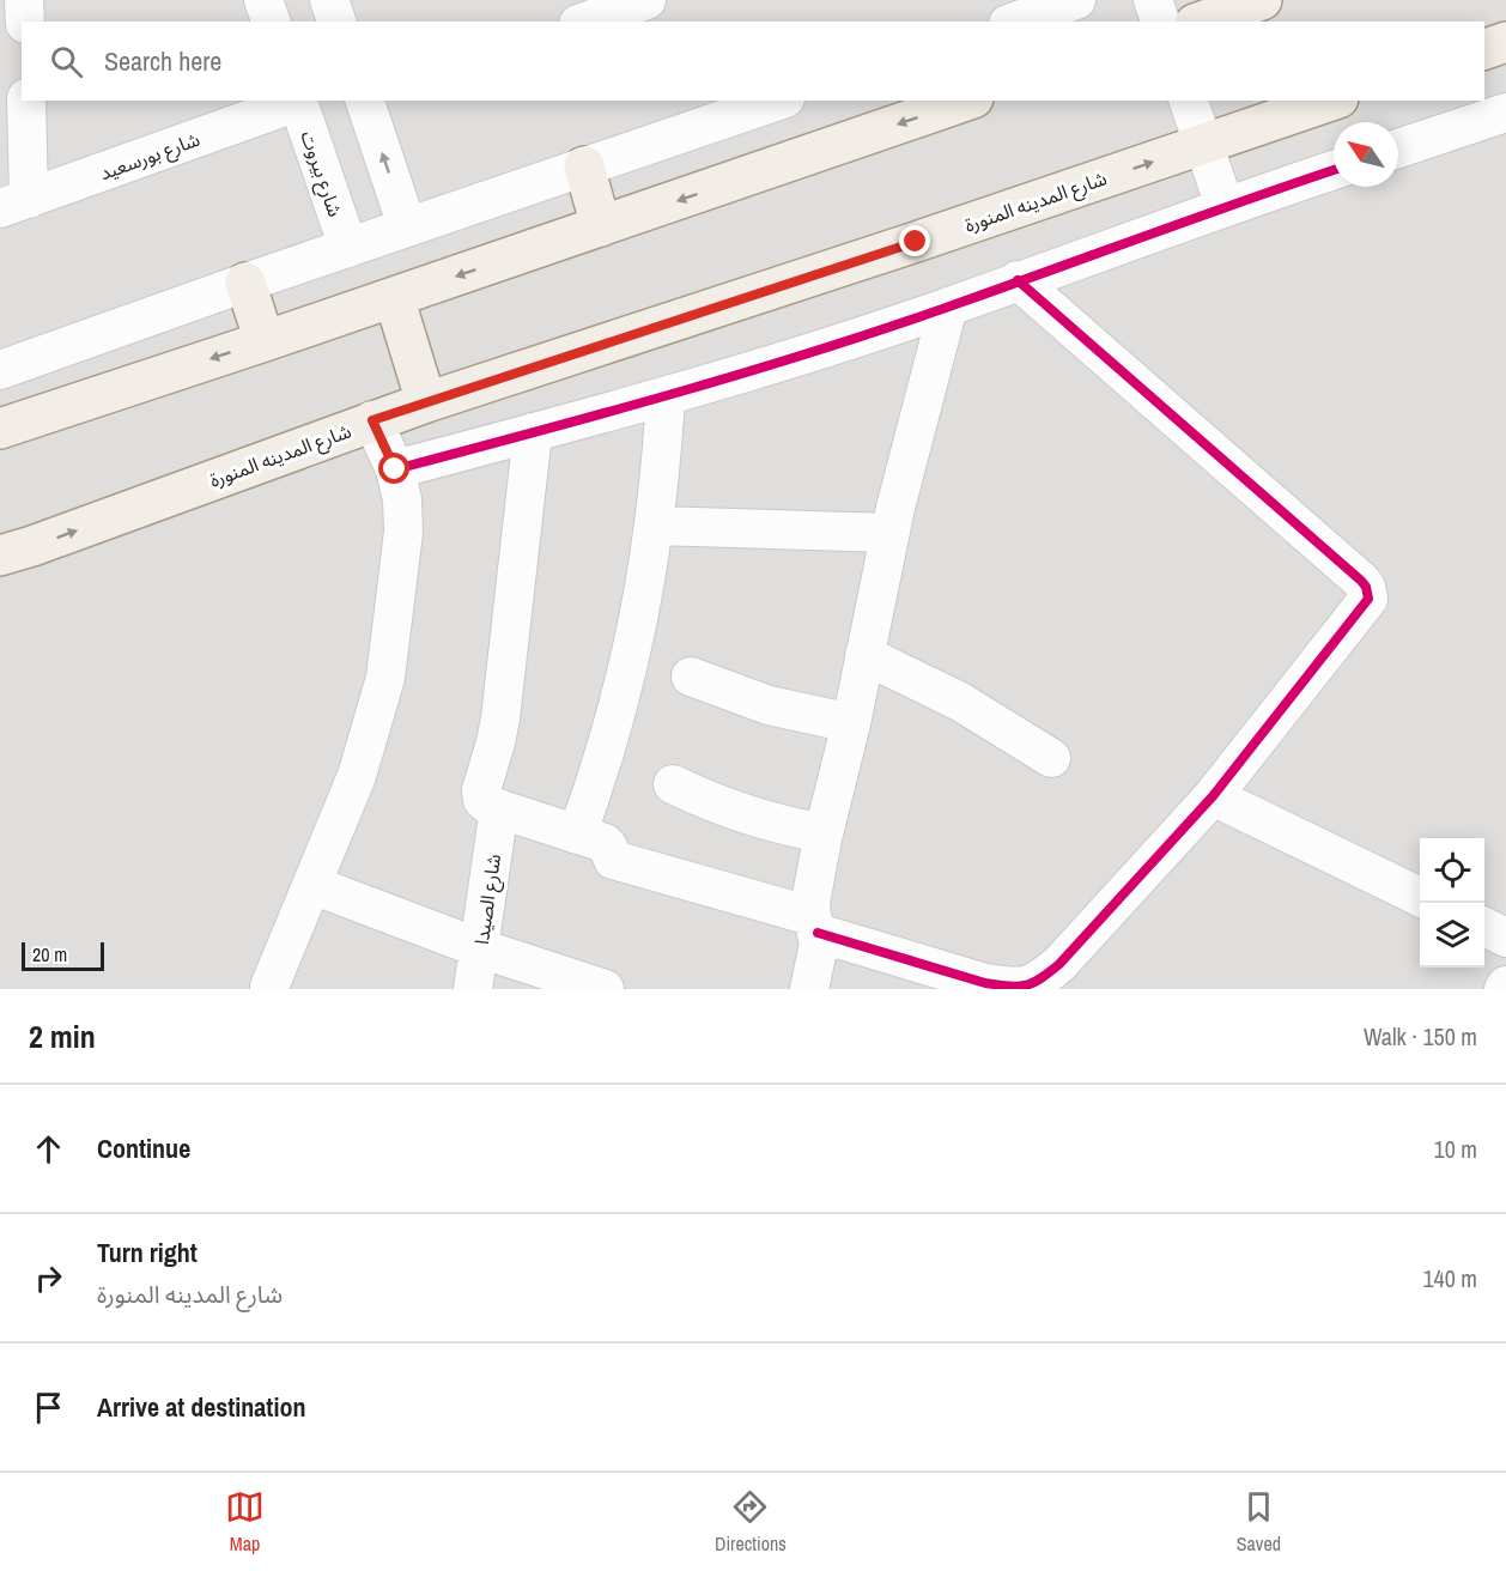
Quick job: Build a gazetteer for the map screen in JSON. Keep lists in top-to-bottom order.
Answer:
{
  "streets": {
    "main road": ["شارع المدينه المنورة"],
    "street": ["شارع بورسعيد", "شارع بيروت", "شارع الصيدا"]
  },
  "crossings": [
    ["شارع بورسعيد", "شارع بيروت"]
  ],
  "scale_bar": "20 m",
  "north": "top left",
  "page": {
    "search": "Search here",
    "scale": "20 m",
    "heading": ["2 min", "Walk · 150 m"],
    "list": [
      ["Continue", "10 m"],
      ["Turn right", "شارع المدينه المنورة", "140 m"],
      "Arrive at destination"
    ],
    "nav": ["Map", "Directions", "Saved"]
  }
}
